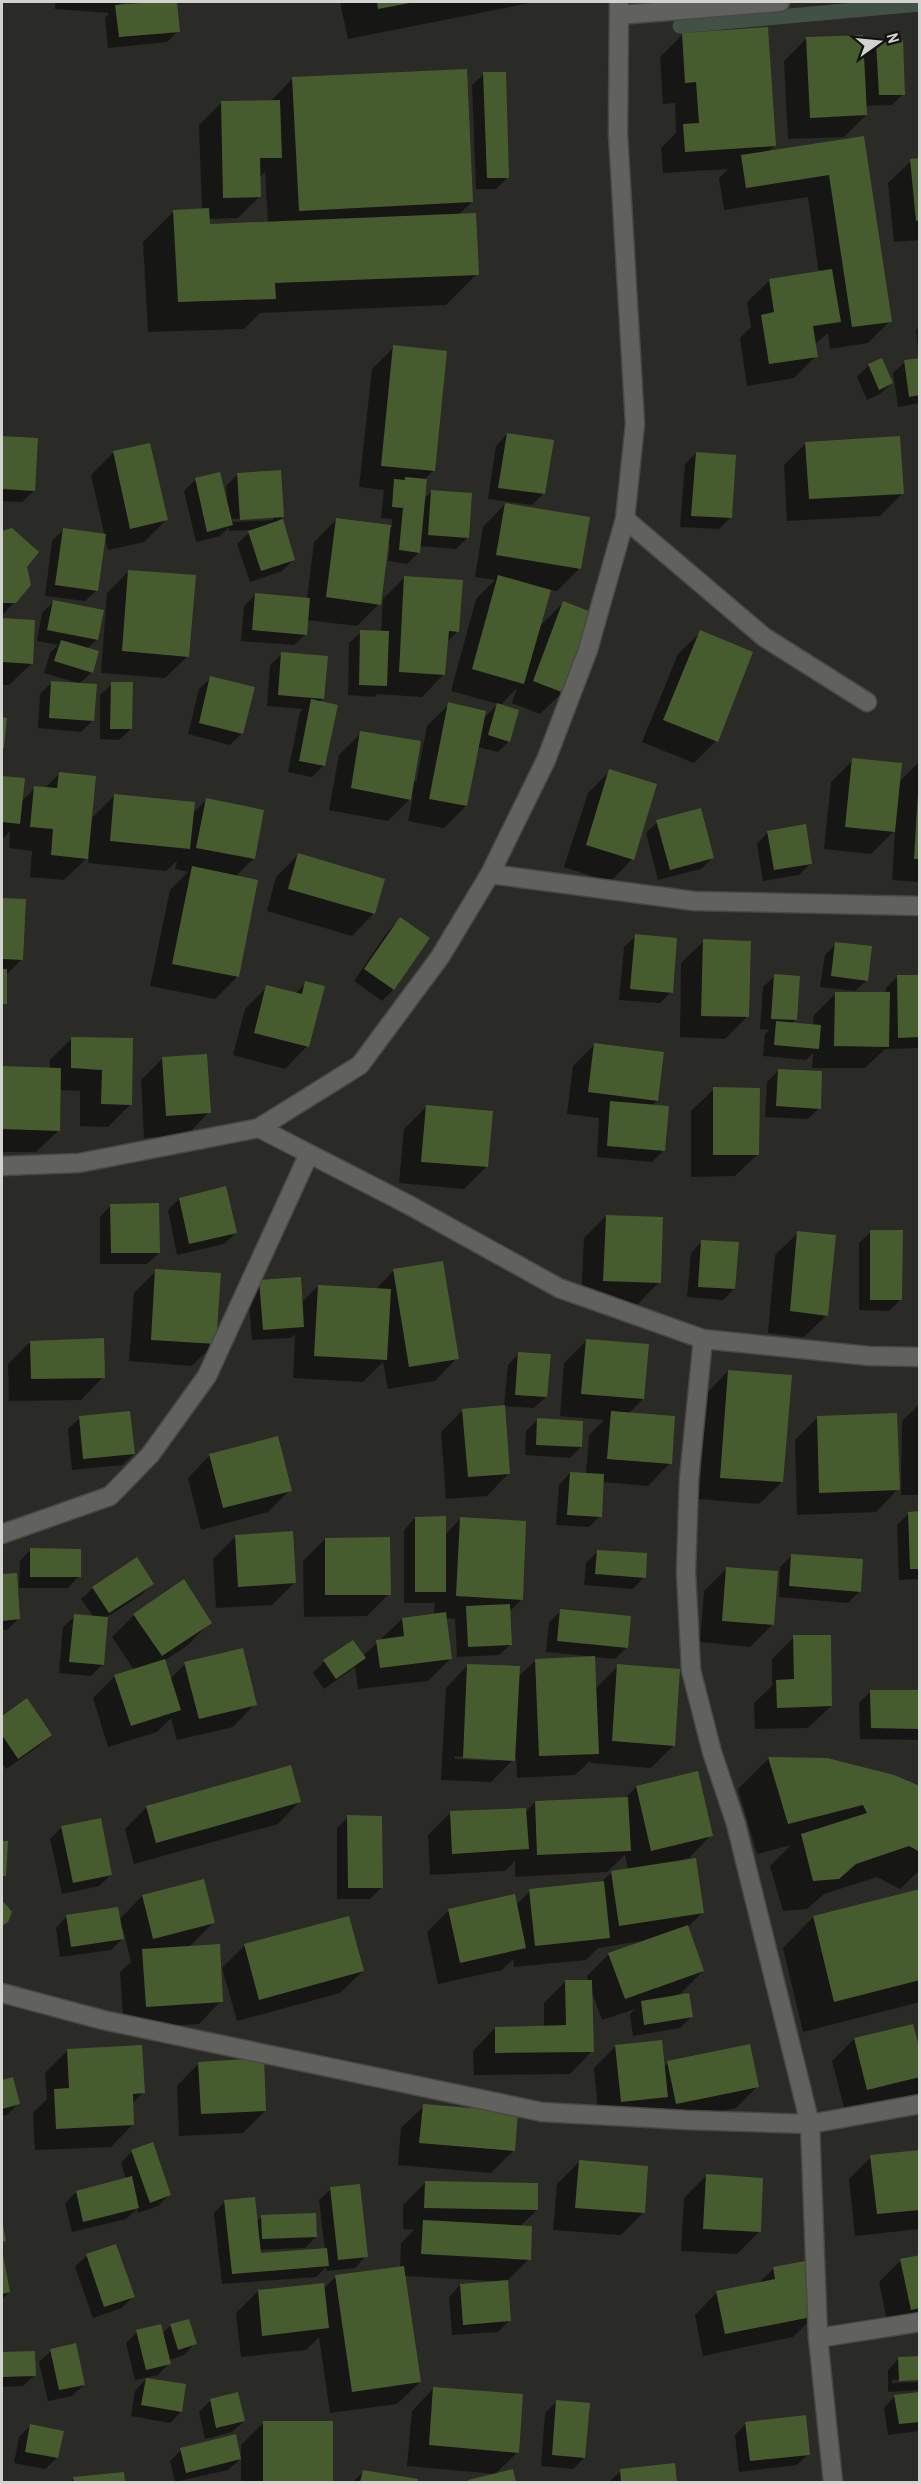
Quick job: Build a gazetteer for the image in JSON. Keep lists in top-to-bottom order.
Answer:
{
  "north": "right"
}
